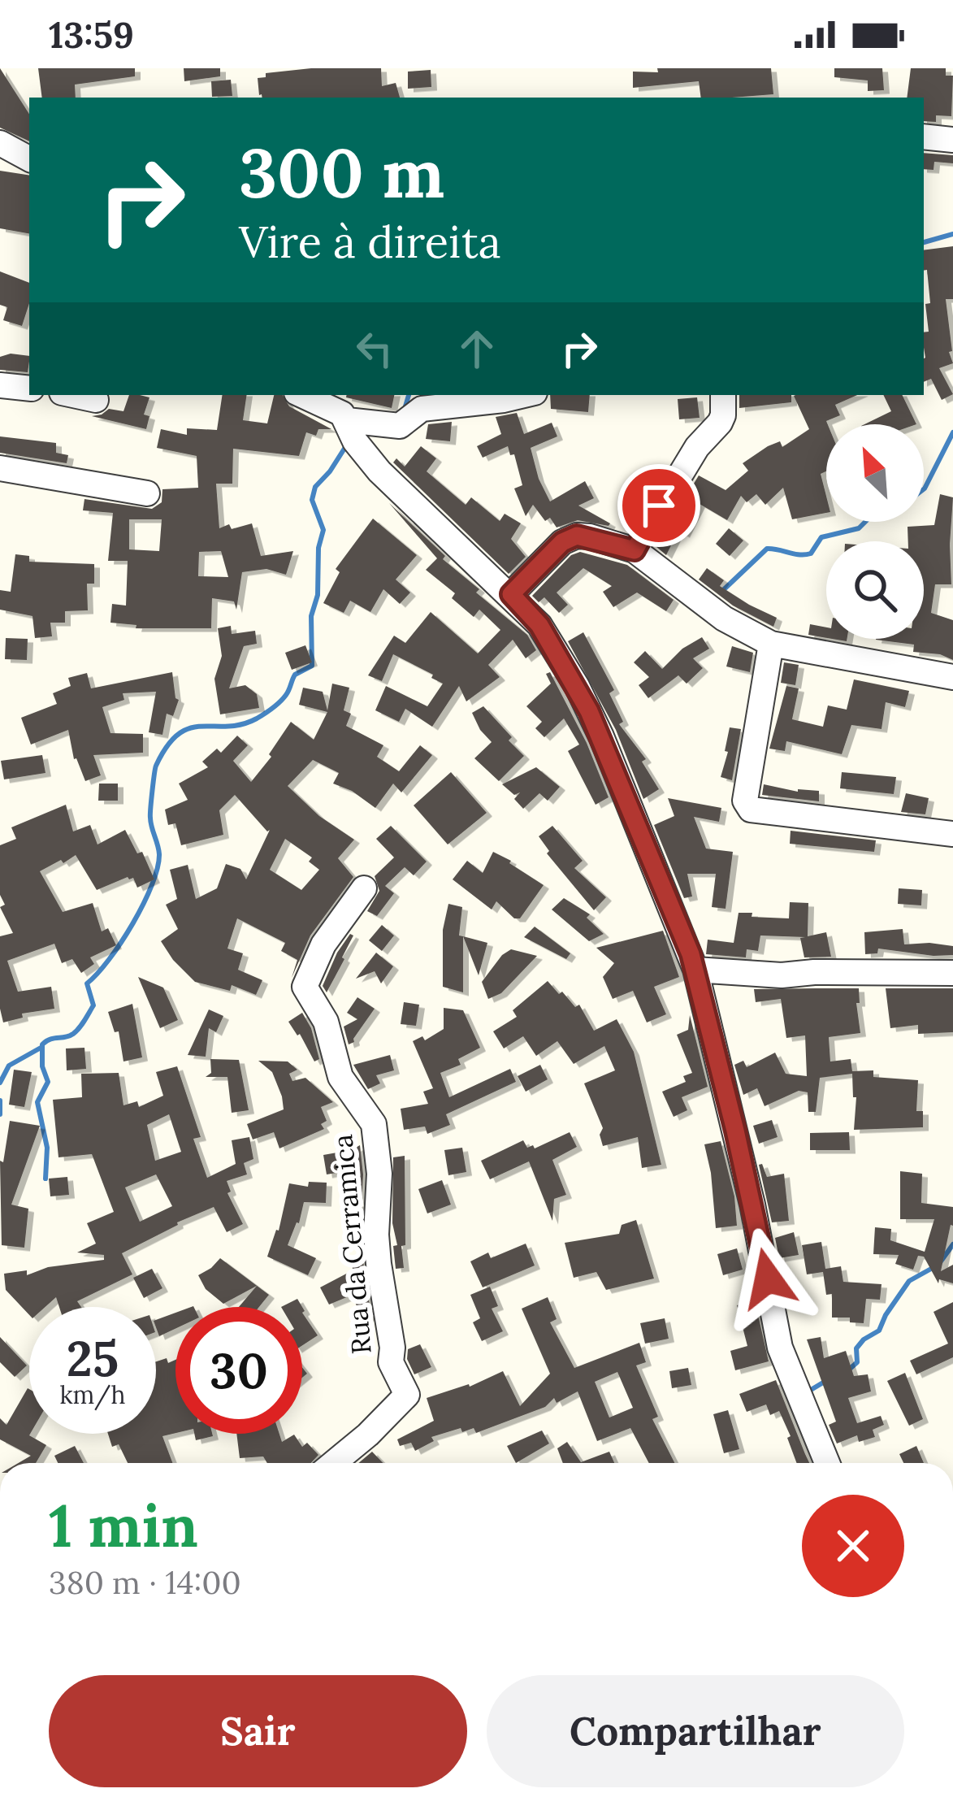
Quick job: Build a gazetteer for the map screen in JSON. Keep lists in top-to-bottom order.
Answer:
{
  "streets": {
    "street": ["Rua da Cerramica"]
  },
  "north": "top left",
  "page": {
    "status": "13:59",
    "turn": ["300 m", "Vire à direita"],
    "speed": "25 km/h",
    "limit": "30",
    "heading": ["1 min", "380 m · 14:00"],
    "buttons": ["Sair", "Compartilhar"]
  }
}
